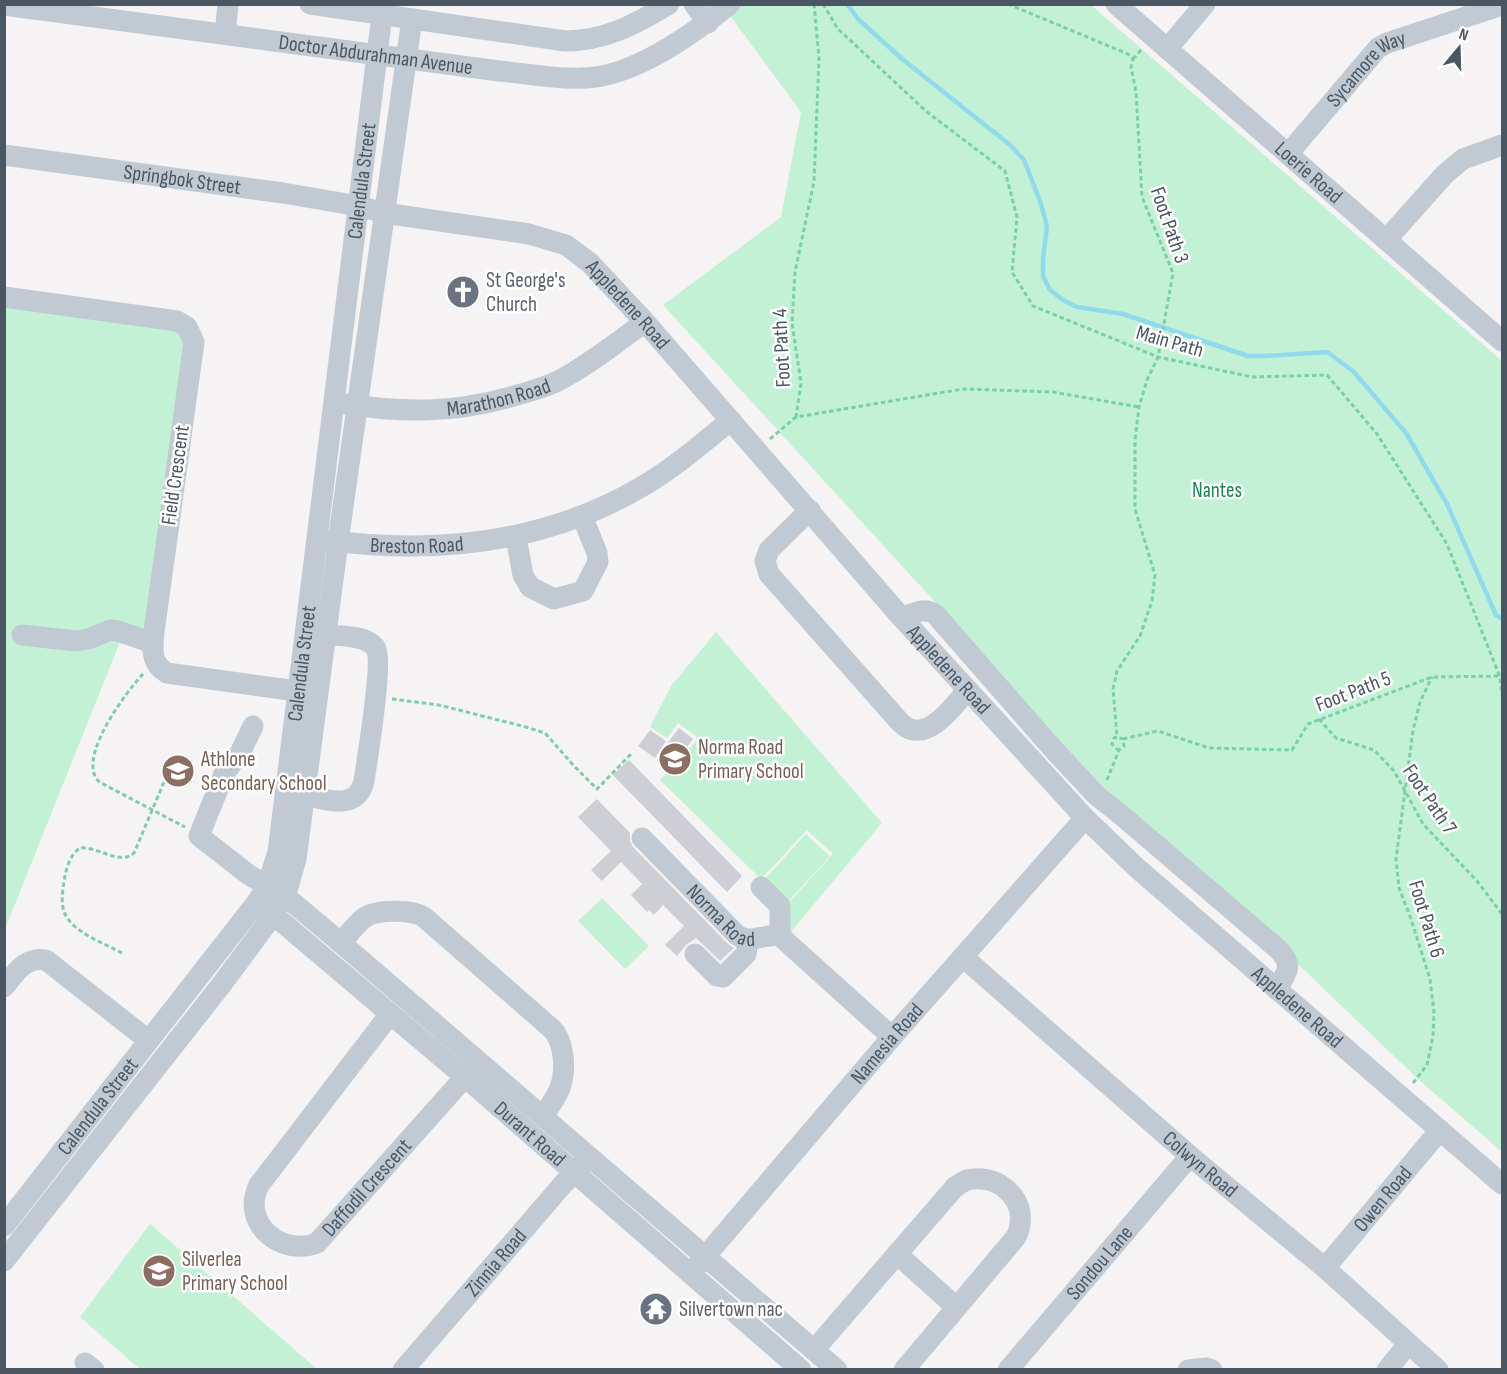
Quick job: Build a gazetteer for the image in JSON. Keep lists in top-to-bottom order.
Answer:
{
  "streets": {
    "street": [
      "Doctor Abdurahman Avenue",
      "Sycamore Way",
      "Loerie Road",
      "Springbok Street",
      "Calendula Street",
      "Appledene Road",
      "Marathon Road",
      "Field Crescent",
      "Breston Road",
      "Norma Road",
      "Namesia Road",
      "Durant Road",
      "Colwyn Road",
      "Daffodil Crescent",
      "Owen Road",
      "Zinnia Road",
      "Sondou Lane"
    ],
    "path": [
      "Foot Path 3",
      "Main Path",
      "Foot Path 4",
      "Foot Path 5",
      "Foot Path 7",
      "Foot Path 6"
    ]
  },
  "crossings": [
    ["Doctor Abdurahman Avenue", "Calendula Street"],
    ["Sycamore Way", "Loerie Road"],
    ["Springbok Street", "Calendula Street"],
    ["Springbok Street", "Appledene Road"],
    ["Calendula Street", "Appledene Road"],
    ["Calendula Street", "Marathon Road"],
    ["Calendula Street", "Breston Road"],
    ["Calendula Street", "Durant Road"],
    ["Foot Path 3", "Main Path"],
    ["Foot Path 3", "Foot Path 4"],
    ["Foot Path 3", "Foot Path 5"],
    ["Appledene Road", "Marathon Road"],
    ["Appledene Road", "Breston Road"],
    ["Appledene Road", "Foot Path 6"],
    ["Appledene Road", "Namesia Road"],
    ["Appledene Road", "Owen Road"],
    ["Main Path", "Foot Path 5"],
    ["Foot Path 5", "Foot Path 7"],
    ["Foot Path 5", "Foot Path 6"],
    ["Foot Path 7", "Foot Path 6"],
    ["Norma Road", "Namesia Road"],
    ["Namesia Road", "Durant Road"],
    ["Namesia Road", "Colwyn Road"],
    ["Durant Road", "Daffodil Crescent"],
    ["Durant Road", "Zinnia Road"],
    ["Colwyn Road", "Owen Road"],
    ["Colwyn Road", "Sondou Lane"]
  ],
  "parks": ["Nantes"],
  "places": {
    "church": ["St George's Church"],
    "school or university": ["Norma Road Primary School", "Athlone Secondary School", "Silverlea Primary School"],
    "temple": ["Silvertown nac"]
  },
  "north": "top"
}
